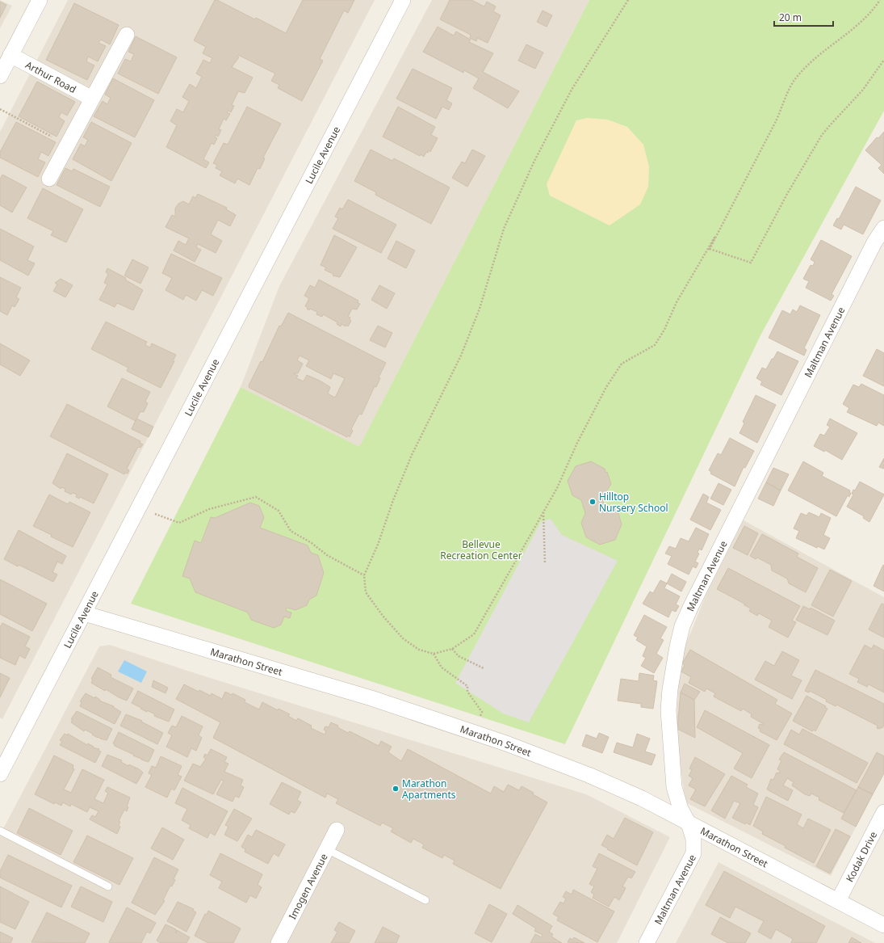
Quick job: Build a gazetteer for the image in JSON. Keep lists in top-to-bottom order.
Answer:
{
  "streets": {
    "street": [
      "Arthur Road",
      "Lucile Avenue",
      "Maltman Avenue",
      "Marathon Street",
      "Kodak Drive",
      "Imogen Avenue"
    ]
  },
  "crossings": [
    ["Lucile Avenue", "Marathon Street"],
    ["Maltman Avenue", "Marathon Street"],
    ["Marathon Street", "Kodak Drive"]
  ],
  "parks": ["Bellevue Recreation Center"],
  "places": ["Hilltop Nursery School", "Marathon Apartments"],
  "scale_bar": "20 m"
}
